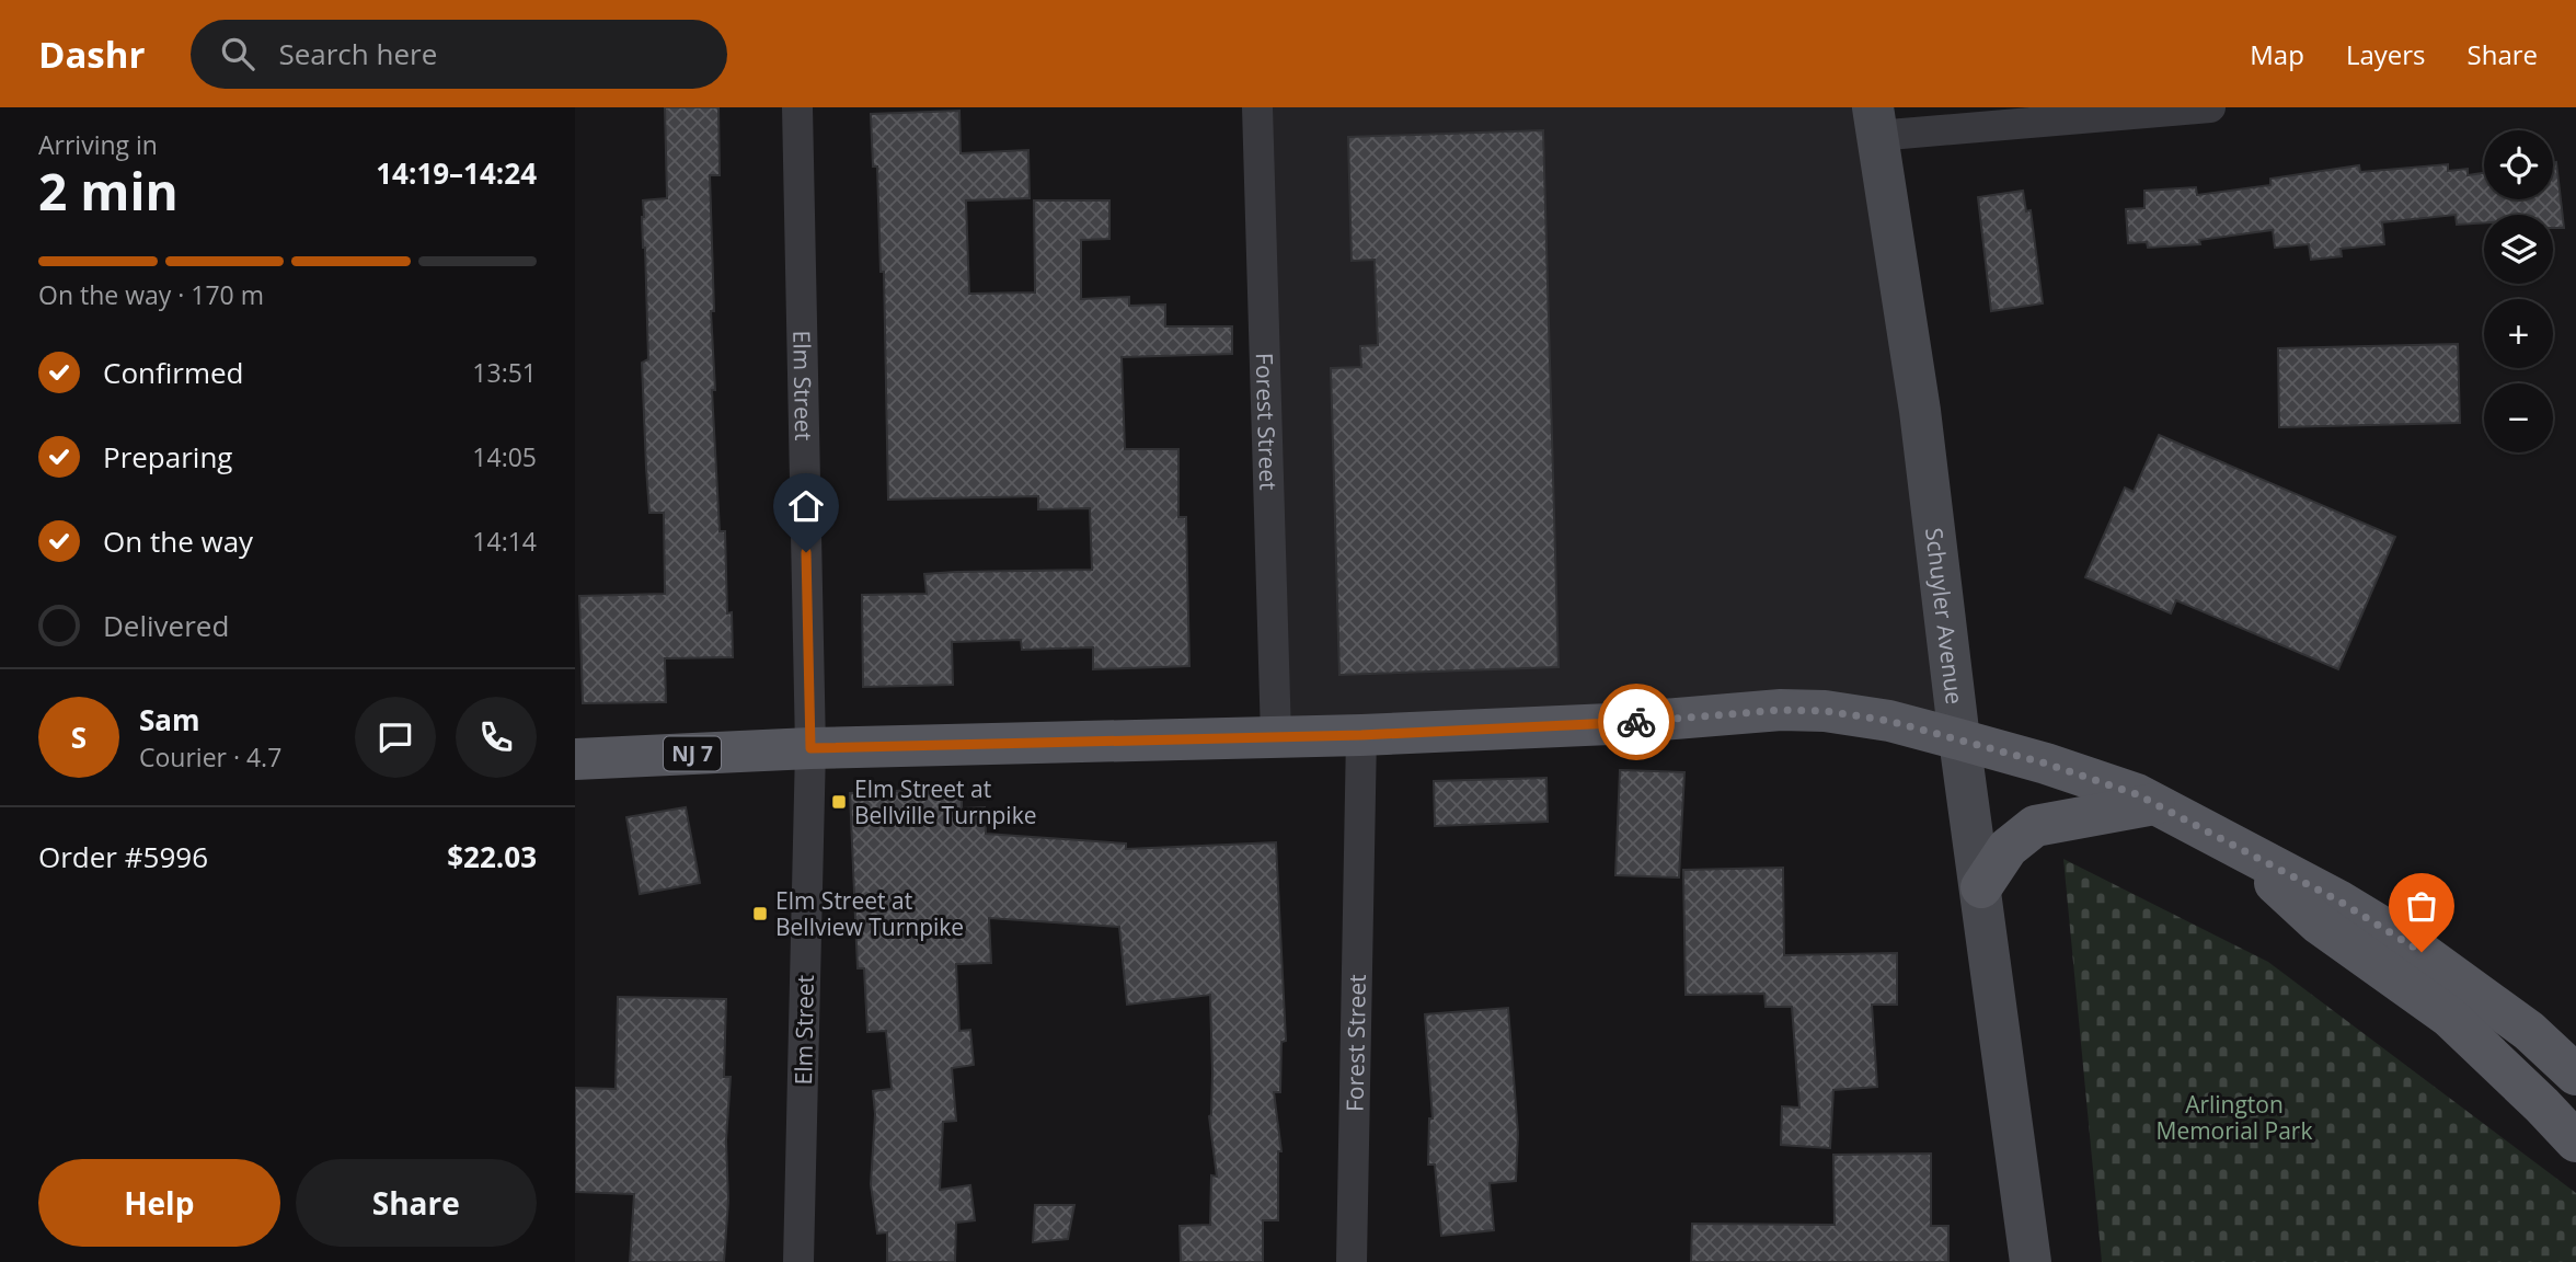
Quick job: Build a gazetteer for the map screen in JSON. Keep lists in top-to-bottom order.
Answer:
{
  "streets": {
    "main road": ["NJ 7"],
    "street": ["Elm Street", "Forest Street", "Schuyler Avenue"]
  },
  "crossings": [
    ["Elm Street", "NJ 7"],
    ["Forest Street", "NJ 7"],
    ["Schuyler Avenue", "NJ 7"]
  ],
  "parks": ["Arlington Memorial Park"],
  "places": {
    "transit": ["Elm Street at Bellville Turnpike", "Elm Street at Bellview Turnpike"]
  },
  "page": {
    "header": "Dashr",
    "search": "Search here",
    "nav": ["Map", "Layers", "Share"],
    "heading": ["2 min", "Arriving in", "14:19–14:24"],
    "panel": [
      "Sam",
      "Courier · 4.7",
      "Order #5996",
      "$22.03"
    ],
    "map_buttons": ["+", "−"],
    "bar": "On the way · 170 m",
    "list": [
      ["Confirmed", "13:51"],
      ["Preparing", "14:05"],
      ["On the way", "14:14"],
      "Delivered"
    ],
    "round": "S",
    "buttons": ["Help", "Share"]
  }
}
